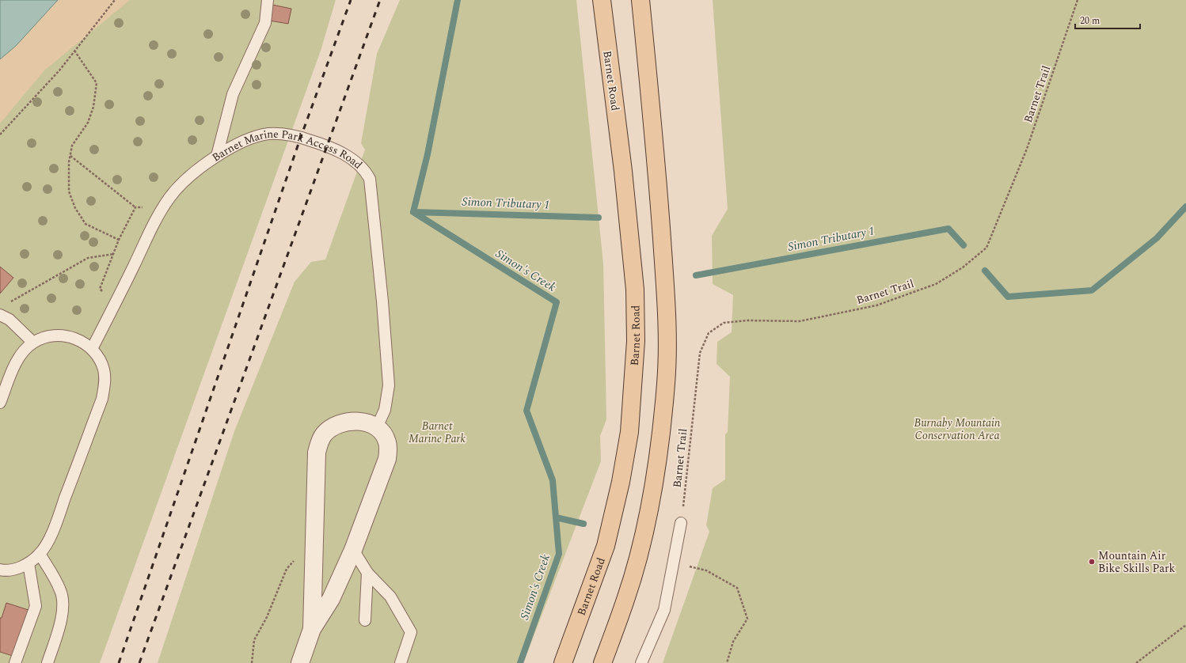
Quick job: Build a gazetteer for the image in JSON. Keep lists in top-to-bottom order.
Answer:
{
  "streets": {
    "main road": ["Barnet Road"],
    "lane": ["Barnet Marine Park Access Road"],
    "path": ["Barnet Trail"]
  },
  "water": ["Simon Tributary 1", "Simon's Creek"],
  "parks": ["Burnaby Mountain Conservation Area", "Barnet Marine Park"],
  "places": ["Mountain Air Bike Skills Park"],
  "scale_bar": "20 m"
}
